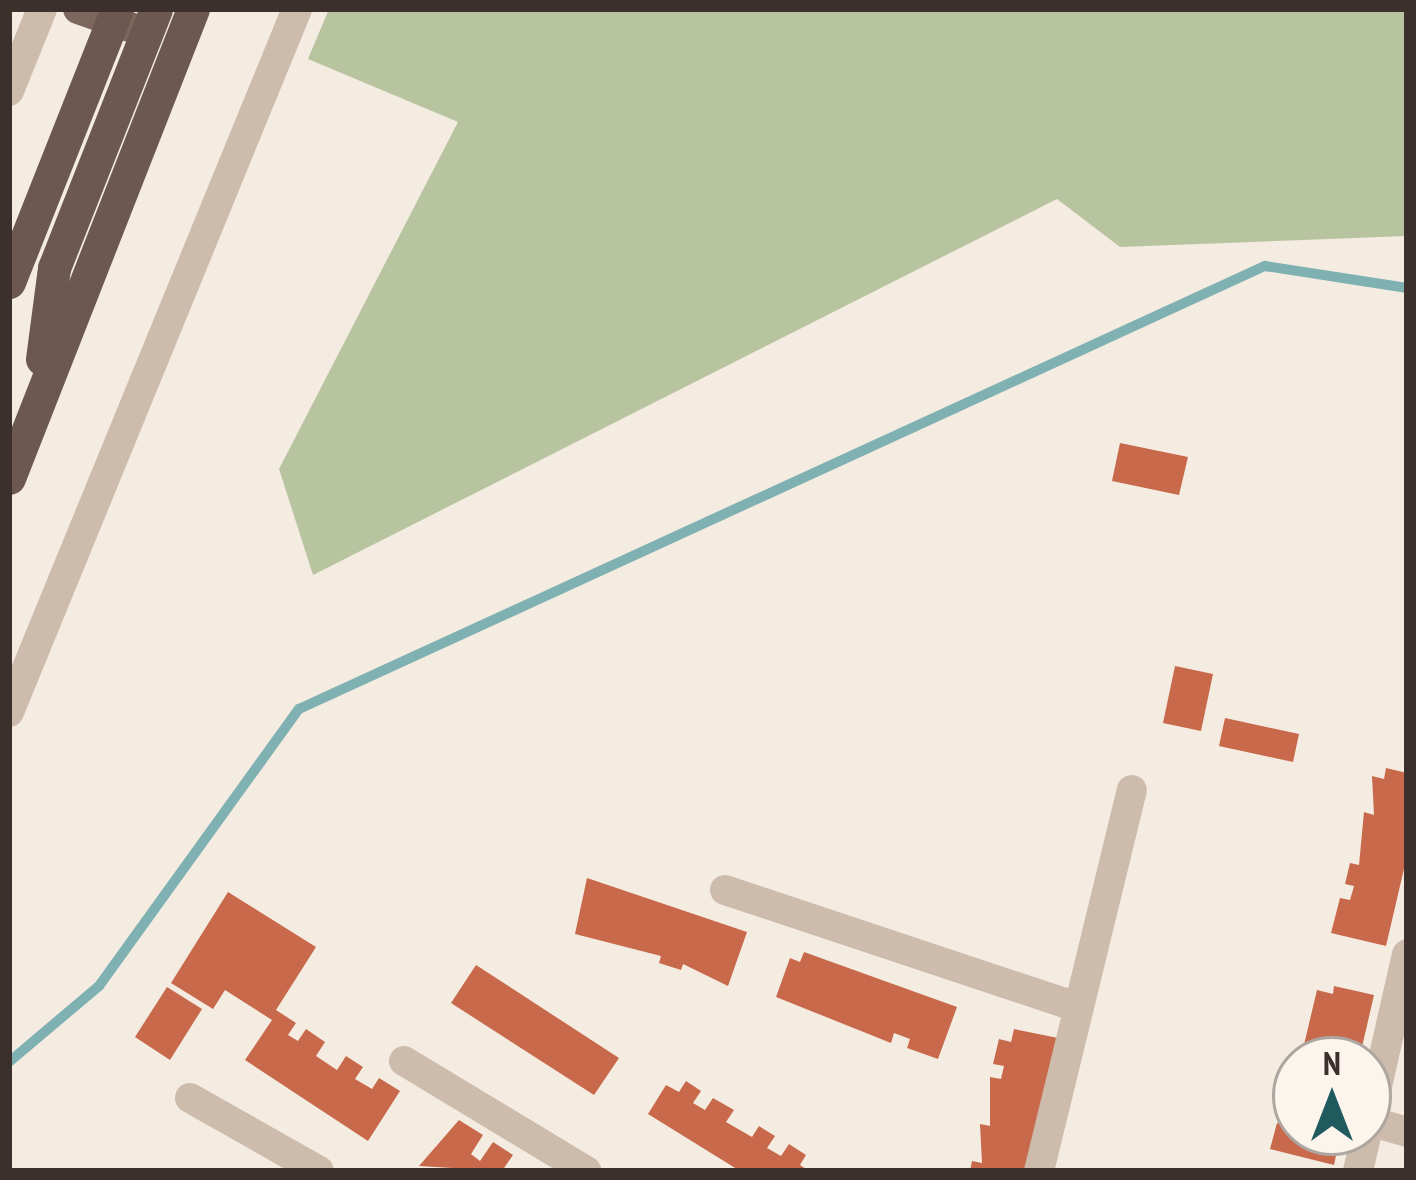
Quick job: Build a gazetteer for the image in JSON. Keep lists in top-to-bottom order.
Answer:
{
  "north": "top"
}
